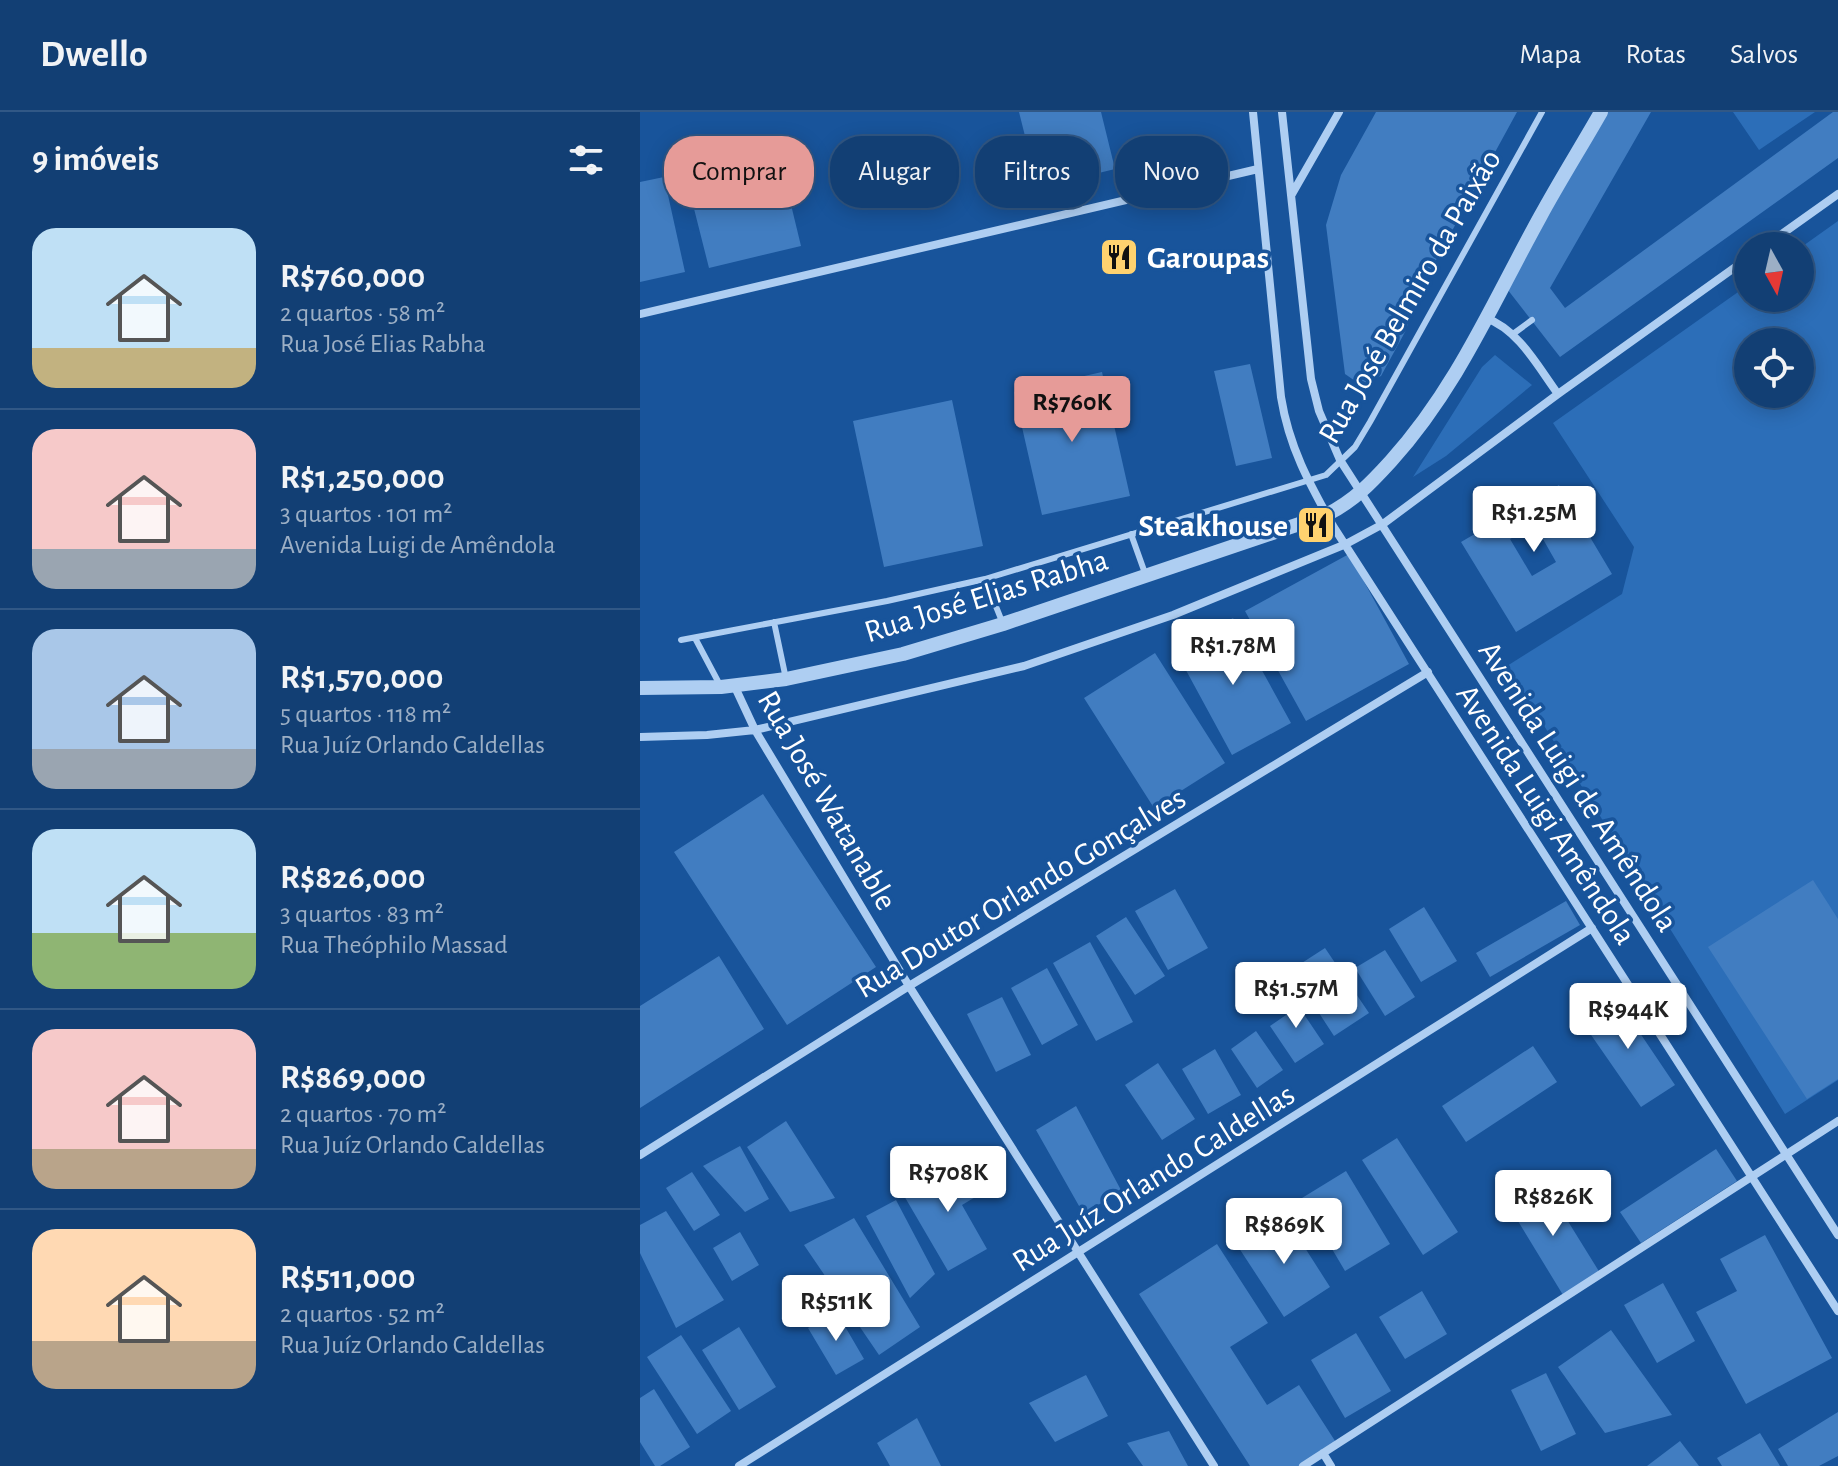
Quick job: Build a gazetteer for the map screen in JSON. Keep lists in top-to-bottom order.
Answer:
{
  "streets": {
    "street": [
      "Rua José Elias Rabha",
      "Avenida Luigi de Amêndola",
      "Rua José Watanable",
      "Avenida Luigi Amêndola",
      "Rua Doutor Orlando Gonçalves",
      "Rua Juíz Orlando Caldellas"
    ],
    "lane": ["Rua José Belmiro da Paixão"]
  },
  "crossings": [
    ["Rua José Belmiro da Paixão", "Avenida Luigi de Amêndola"],
    ["Rua José Belmiro da Paixão", "Avenida Luigi Amêndola"],
    ["Rua José Elias Rabha", "Avenida Luigi de Amêndola"],
    ["Rua José Elias Rabha", "Rua José Watanable"],
    ["Rua José Elias Rabha", "Avenida Luigi Amêndola"],
    ["Rua José Watanable", "Rua Doutor Orlando Gonçalves"],
    ["Rua José Watanable", "Rua Juíz Orlando Caldellas"],
    ["Avenida Luigi Amêndola", "Rua Doutor Orlando Gonçalves"],
    ["Avenida Luigi Amêndola", "Rua Juíz Orlando Caldellas"]
  ],
  "places": {
    "restaurant": ["Garoupas", "Steakhouse"]
  },
  "north": "bottom",
  "page": {
    "header": "Dwello",
    "nav": ["Mapa", "Rotas", "Salvos"],
    "heading": "9 imóveis",
    "chip": [
      "Comprar",
      "Alugar",
      "Filtros",
      "Novo"
    ],
    "list": [
      {
        "name": "R$760,000",
        "note": "2 quartos · 58 m² · Rua José Elias Rabha"
      },
      {
        "name": "R$1,250,000",
        "note": "3 quartos · 101 m² · Avenida Luigi de Amêndola"
      },
      {
        "name": "R$1,570,000",
        "note": "5 quartos · 118 m² · Rua Juíz Orlando Caldellas"
      },
      {
        "name": "R$826,000",
        "note": "3 quartos · 83 m² · Rua Theóphilo Massad"
      },
      {
        "name": "R$869,000",
        "note": "2 quartos · 70 m² · Rua Juíz Orlando Caldellas"
      },
      {
        "name": "R$511,000",
        "note": "2 quartos · 52 m² · Rua Juíz Orlando Caldellas"
      }
    ],
    "price": [
      "R$760K",
      "R$1.25M",
      "R$1.78M",
      "R$1.57M",
      "R$944K",
      "R$708K",
      "R$826K",
      "R$869K",
      "R$511K"
    ]
  }
}
